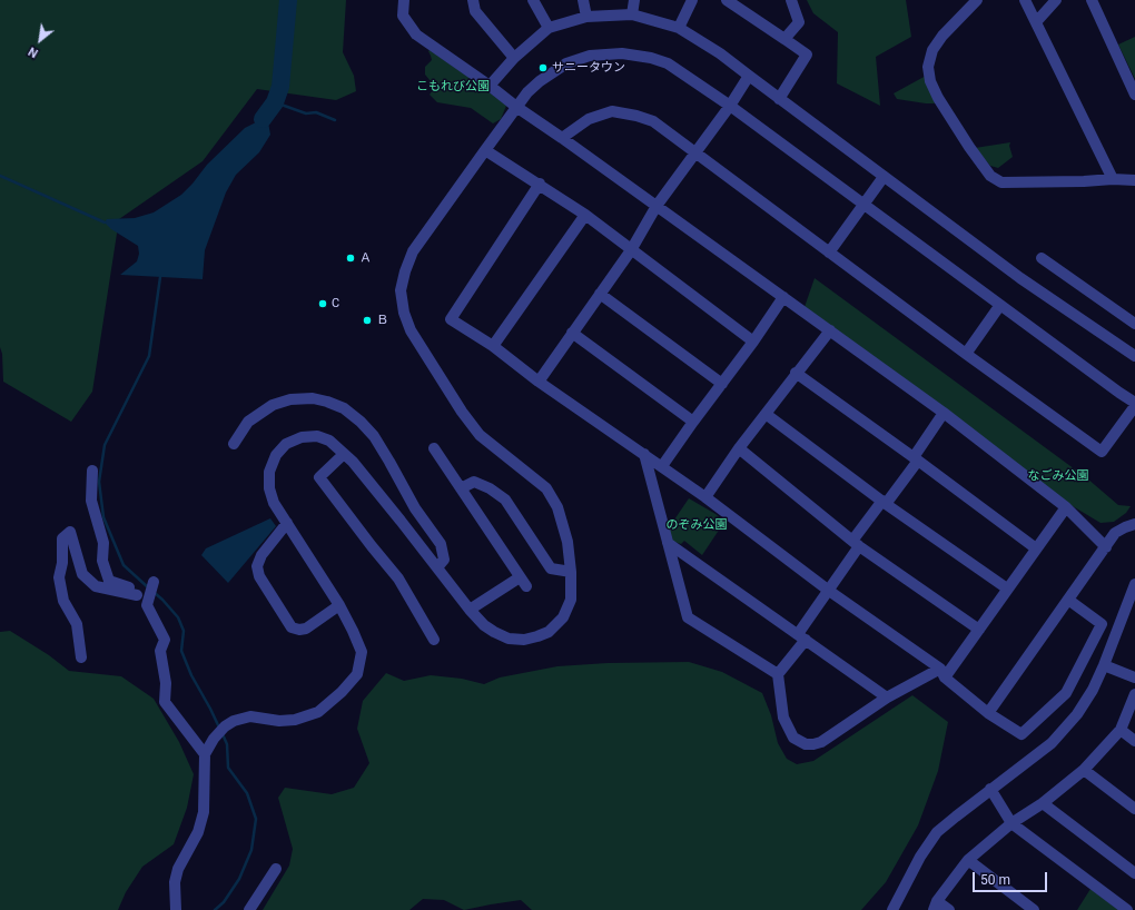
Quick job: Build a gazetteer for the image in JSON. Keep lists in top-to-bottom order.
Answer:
{
  "parks": ["こもれび公園", "なごみ公園", "のぞみ公園"],
  "places": [
    "サニータウン",
    "Ａ",
    "C",
    "Ｂ"
  ],
  "scale_bar": "50 m",
  "north": "bottom left"
}
